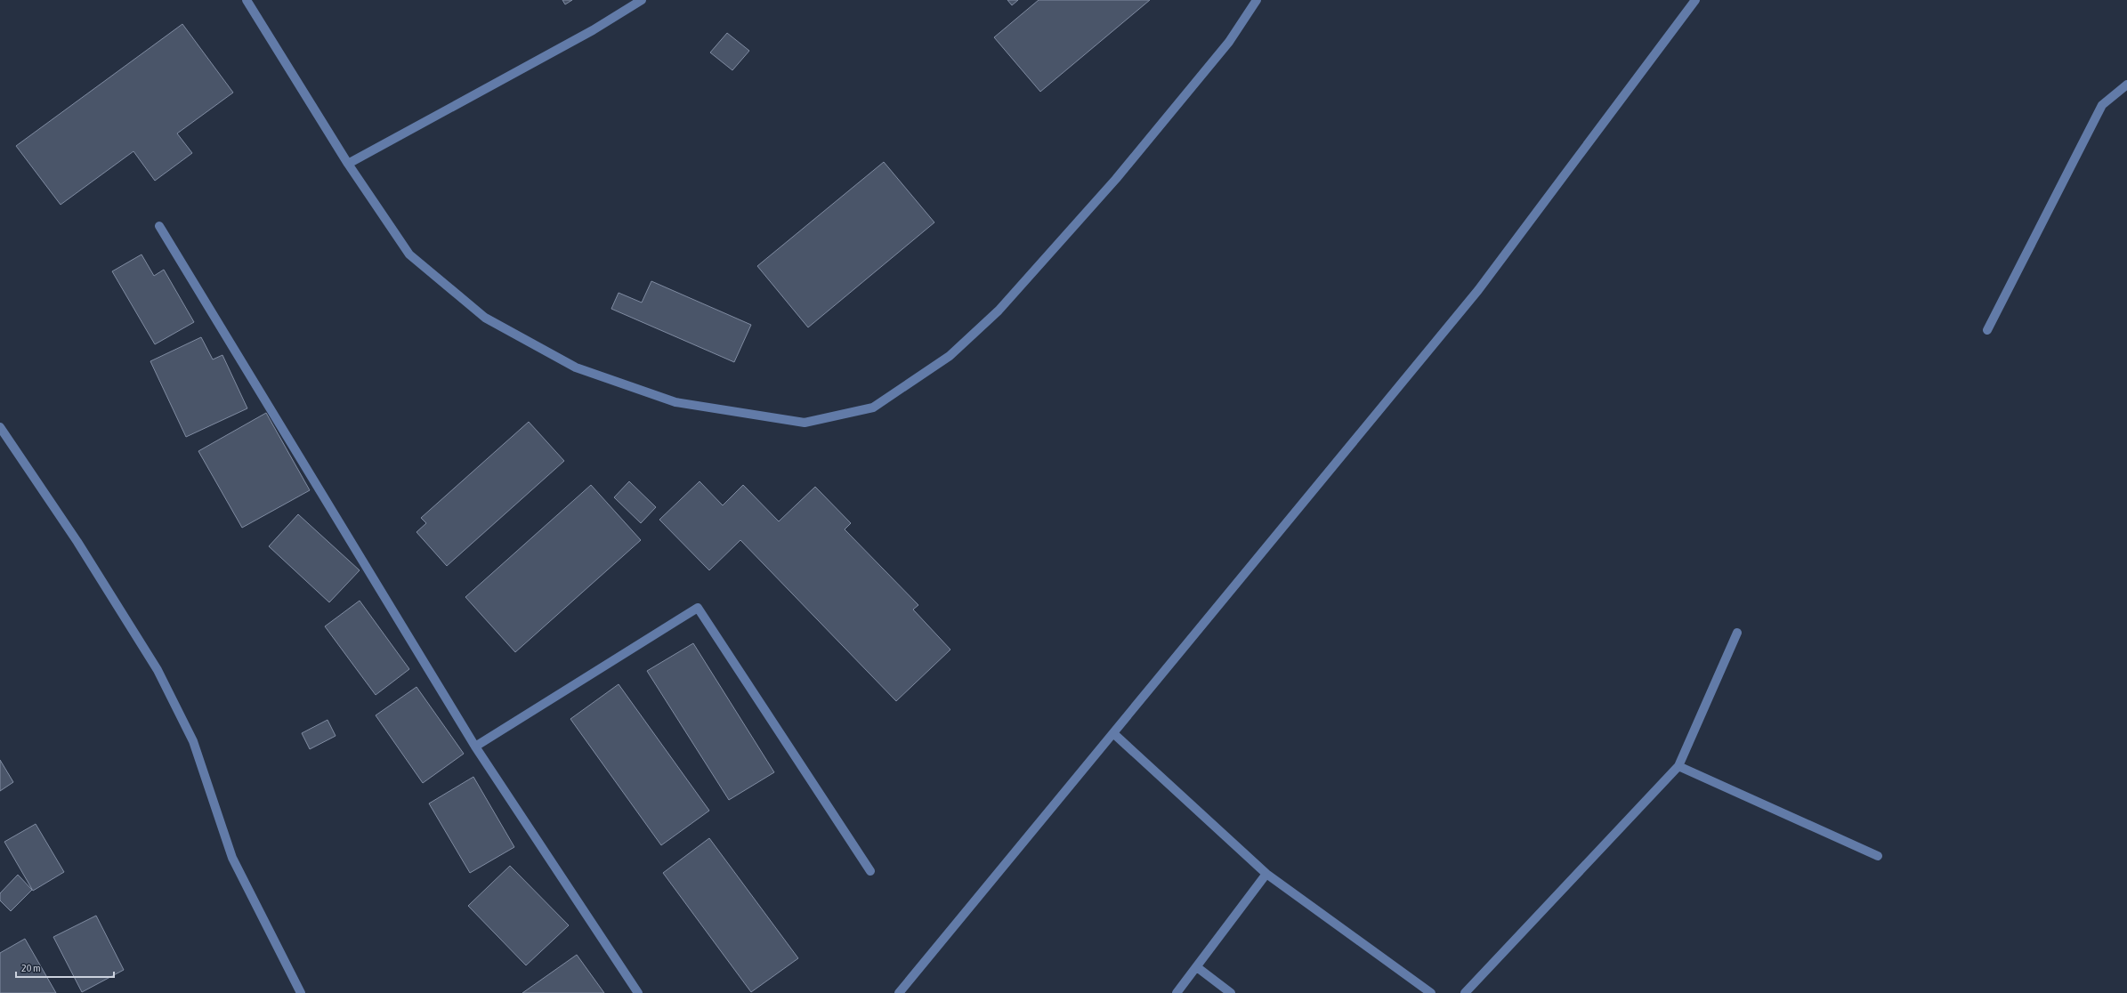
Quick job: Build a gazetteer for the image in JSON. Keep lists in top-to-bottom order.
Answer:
{
  "scale_bar": "20 m"
}
